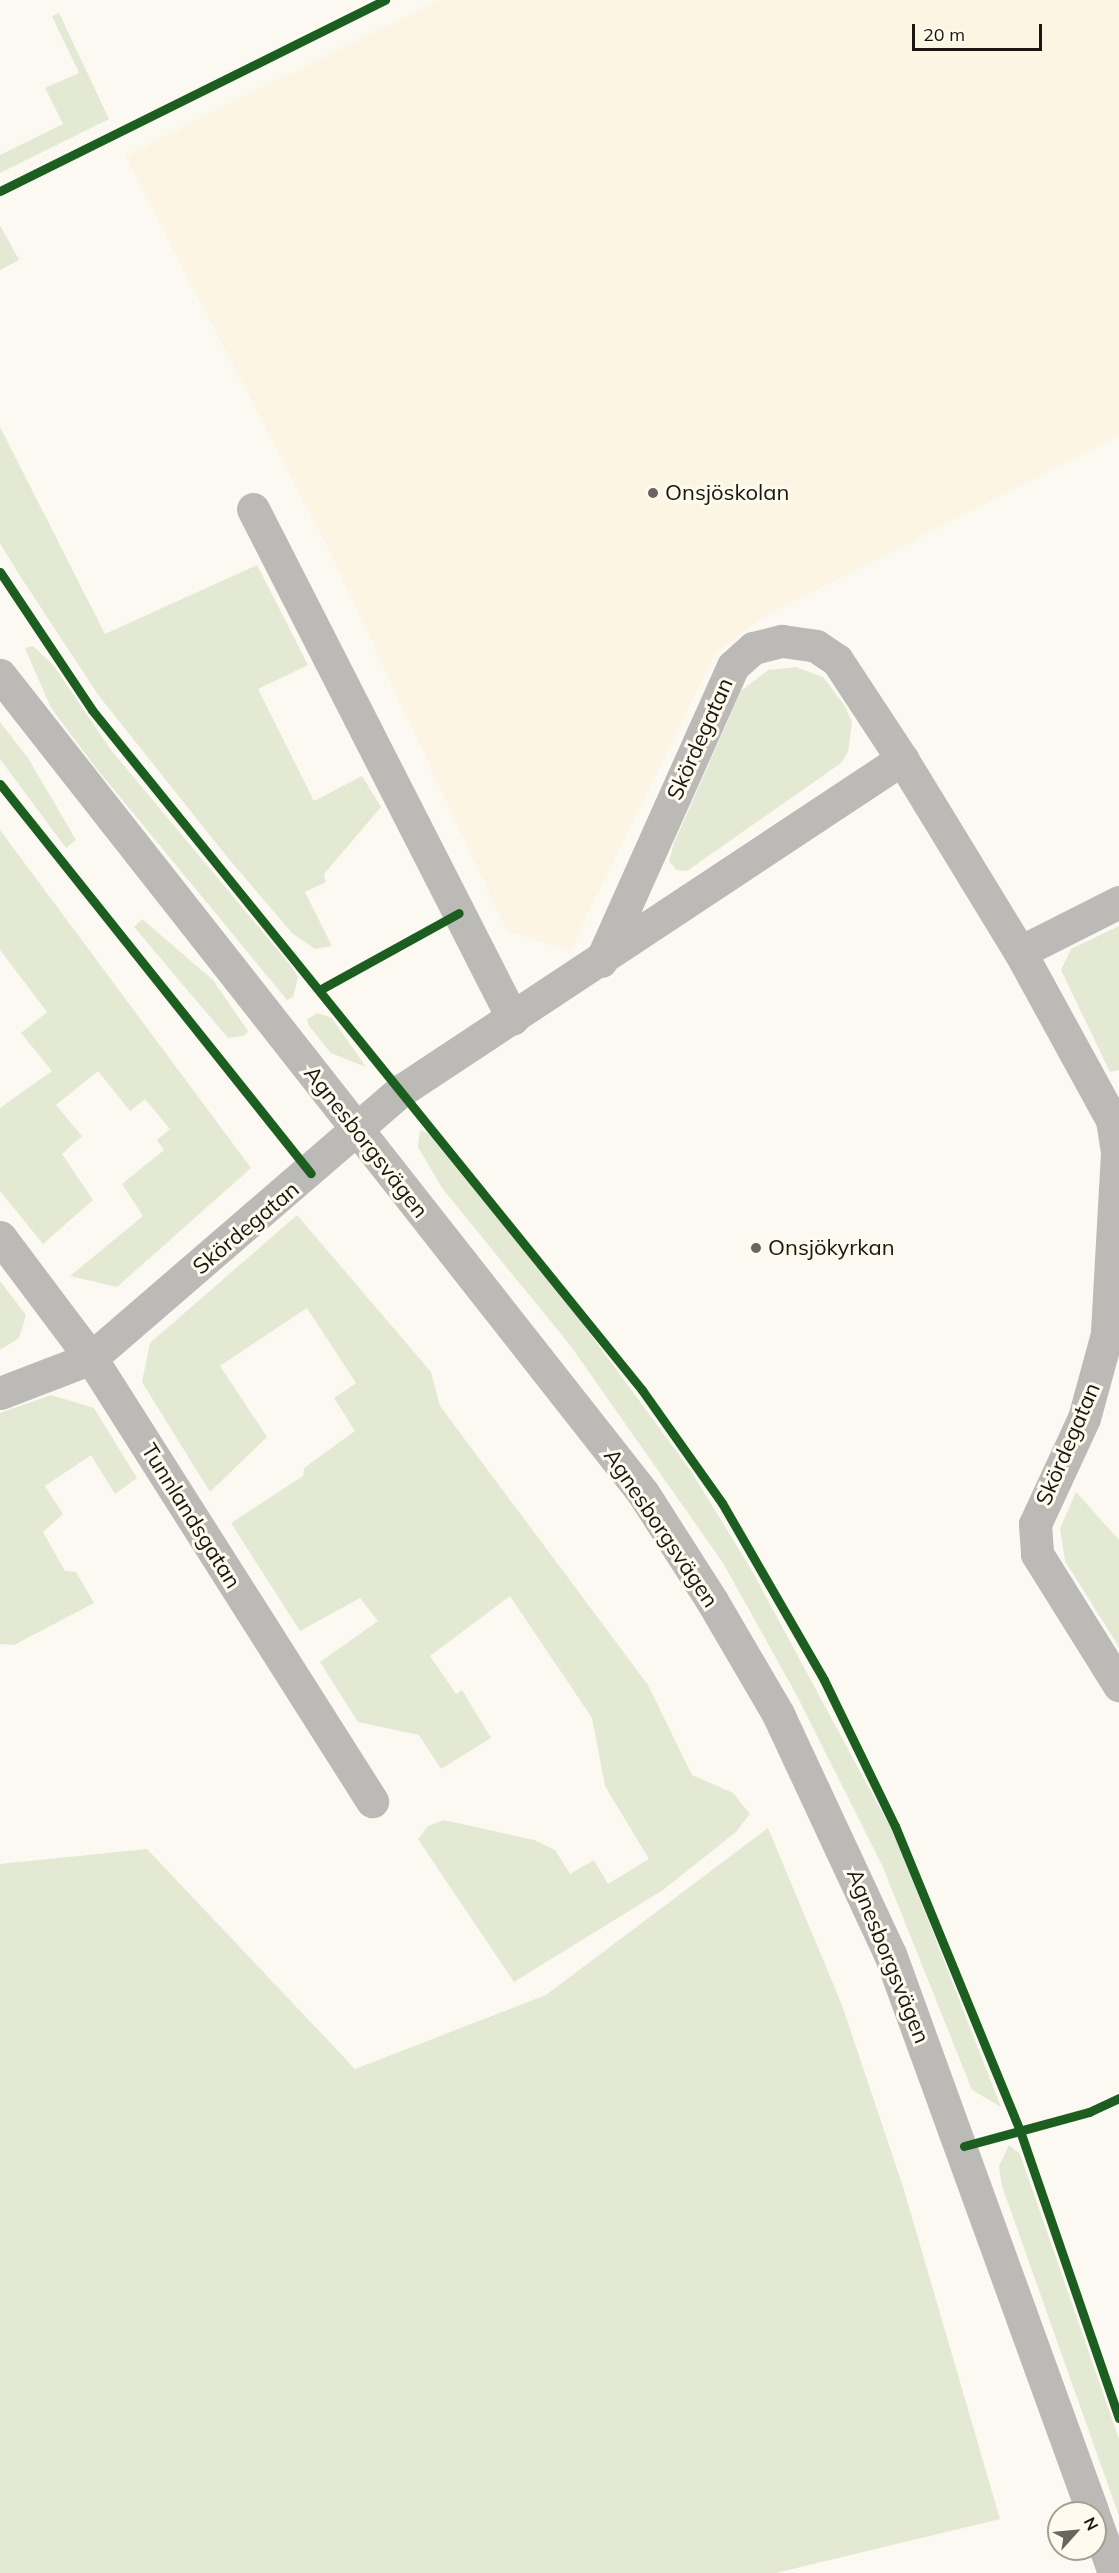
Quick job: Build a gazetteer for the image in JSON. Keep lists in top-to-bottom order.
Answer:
{
  "streets": {
    "street": ["Skördegatan", "Agnesborgsvägen", "Tunnlandsgatan"]
  },
  "crossings": [
    ["Skördegatan", "Agnesborgsvägen"],
    ["Skördegatan", "Tunnlandsgatan"]
  ],
  "places": ["Onsjöskolan", "Onsjökyrkan"],
  "scale_bar": "20 m",
  "north": "top right"
}
